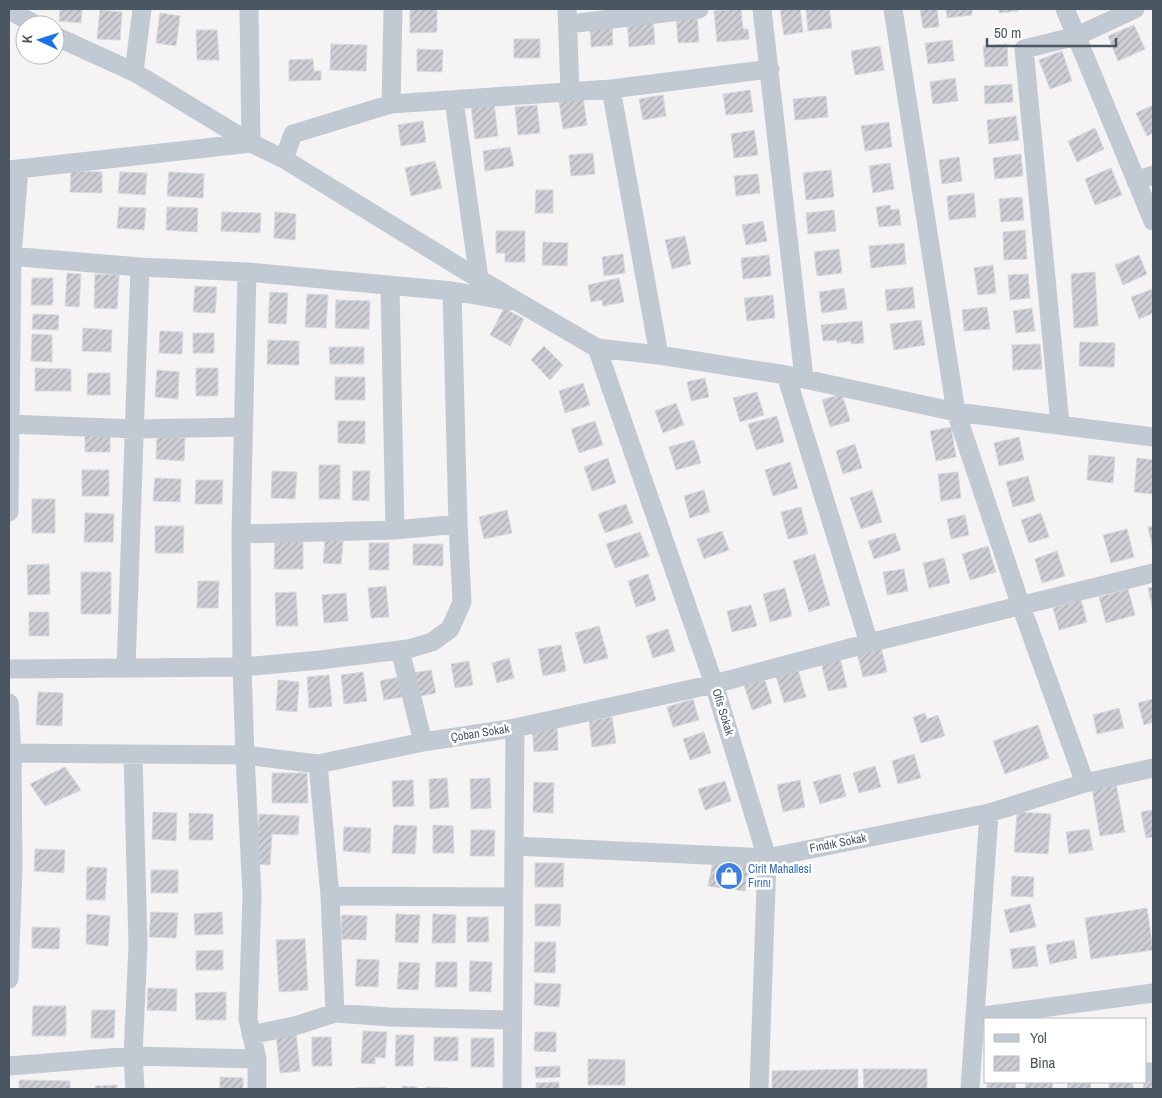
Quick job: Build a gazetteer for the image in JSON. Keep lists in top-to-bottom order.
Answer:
{
  "streets": {
    "street": ["Ofis Sokak", "Çoban Sokak", "Fındık Sokak"]
  },
  "crossings": [
    ["Ofis Sokak", "Çoban Sokak"],
    ["Ofis Sokak", "Fındık Sokak"]
  ],
  "places": {
    "shop": ["Cirit Mahallesi Fırını"]
  },
  "legend": ["Yol", "Bina"],
  "scale_bar": "50 m",
  "north": "left"
}
